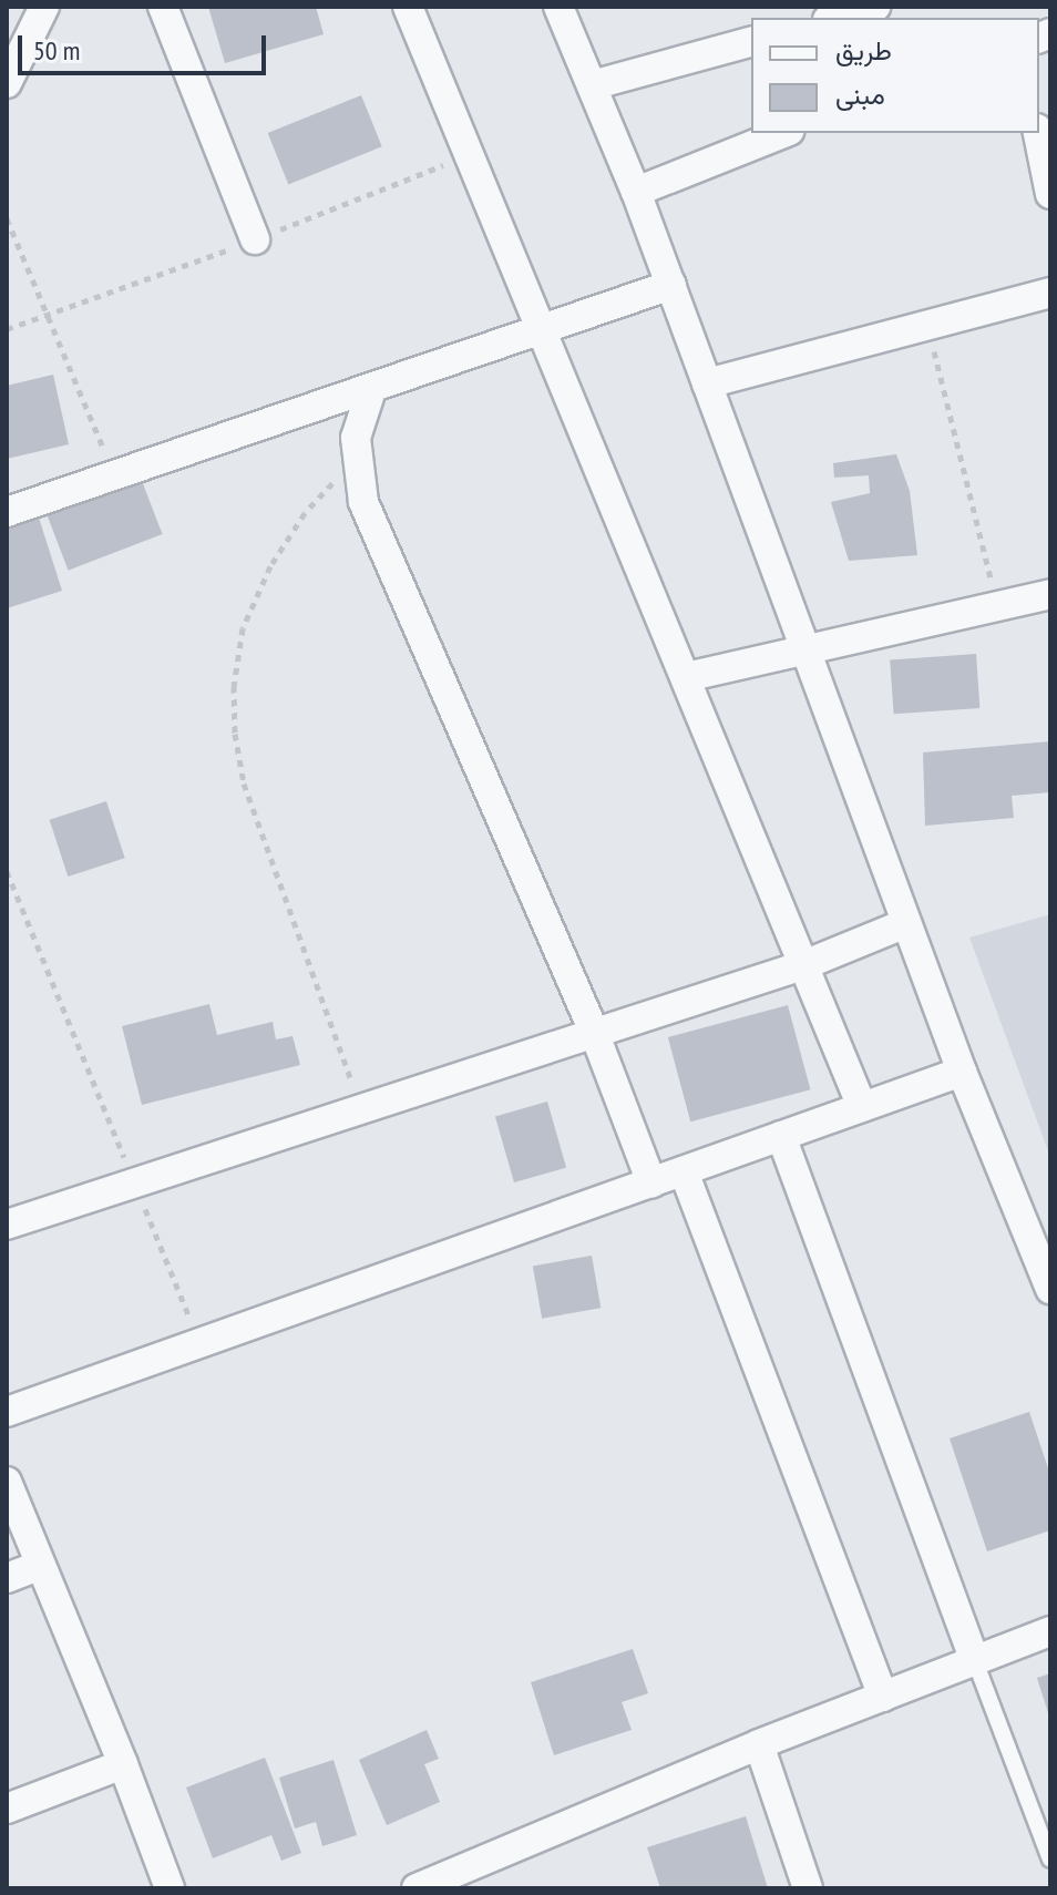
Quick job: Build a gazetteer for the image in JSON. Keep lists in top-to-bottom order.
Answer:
{
  "legend": ["طريق", "مبنى"],
  "scale_bar": "50 m"
}
